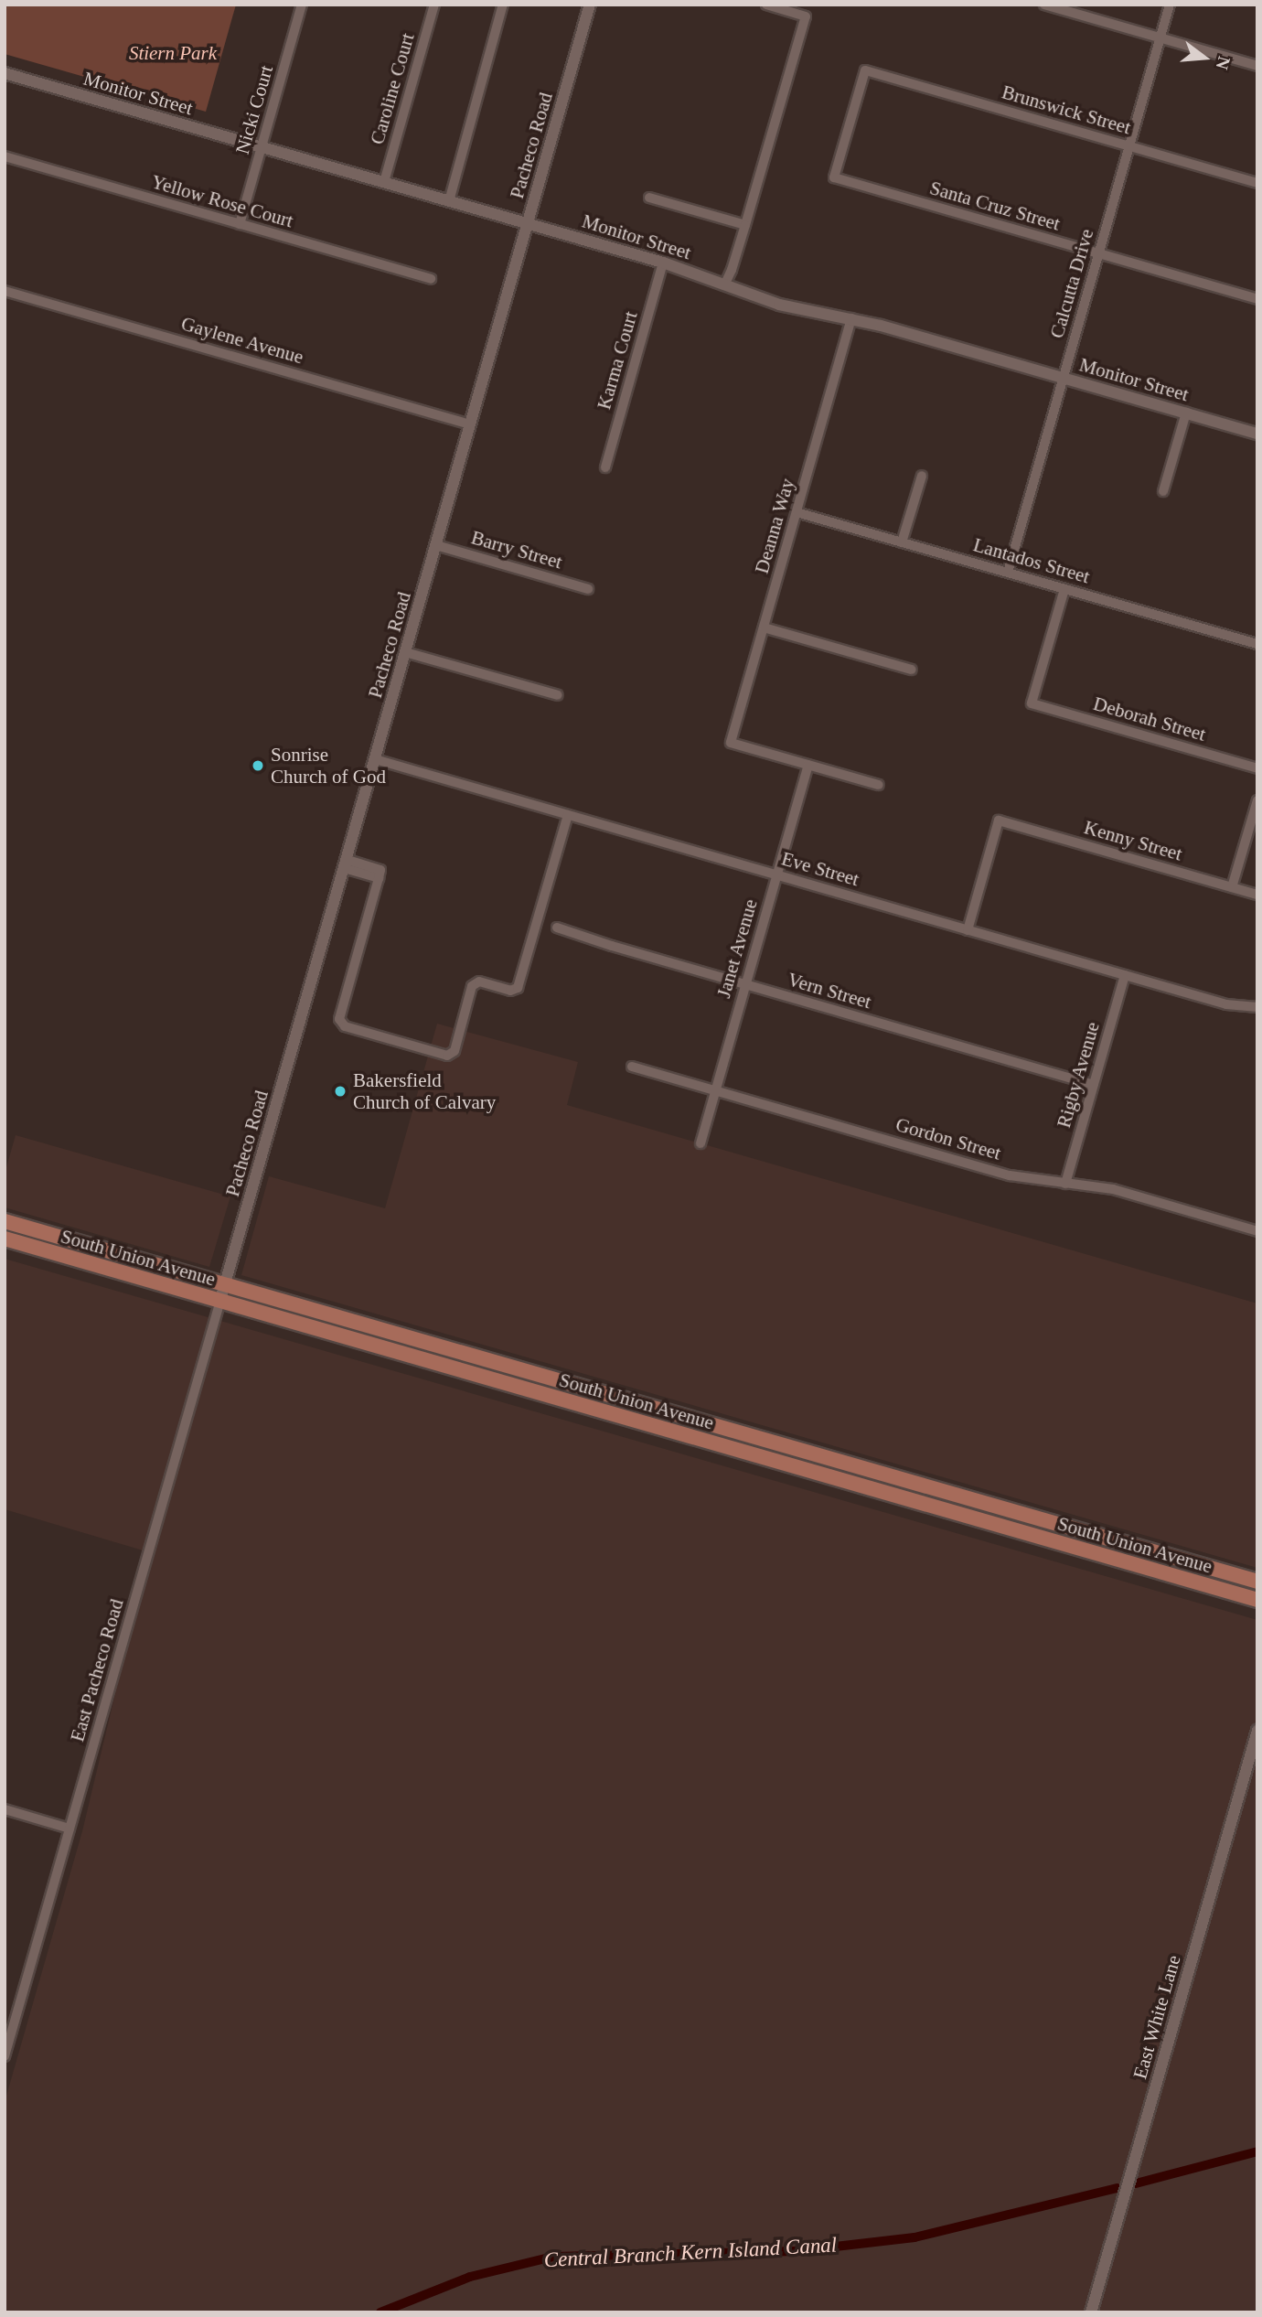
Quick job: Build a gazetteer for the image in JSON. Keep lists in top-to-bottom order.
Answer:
{
  "streets": {
    "main road": ["South Union Avenue"],
    "street": [
      "Caroline Court",
      "Monitor Street",
      "Nicki Court",
      "Brunswick Street",
      "Pacheco Road",
      "Yellow Rose Court",
      "Santa Cruz Street",
      "Calcutta Drive",
      "Gaylene Avenue",
      "Karma Court",
      "Deanna Way",
      "Barry Street",
      "Lantados Street",
      "Deborah Street",
      "Kenny Street",
      "Eve Street",
      "Janet Avenue",
      "Vern Street",
      "Rigby Avenue",
      "Gordon Street",
      "East Pacheco Road",
      "East White Lane"
    ]
  },
  "crossings": [
    ["Caroline Court", "Monitor Street"],
    ["Monitor Street", "Nicki Court"],
    ["Monitor Street", "Pacheco Road"],
    ["Monitor Street", "Calcutta Drive"],
    ["Monitor Street", "Karma Court"],
    ["Monitor Street", "Deanna Way"],
    ["Nicki Court", "Yellow Rose Court"],
    ["Brunswick Street", "Santa Cruz Street"],
    ["Brunswick Street", "Calcutta Drive"],
    ["Pacheco Road", "Gaylene Avenue"],
    ["Pacheco Road", "Barry Street"],
    ["Pacheco Road", "Eve Street"],
    ["Pacheco Road", "South Union Avenue"],
    ["Pacheco Road", "East Pacheco Road"],
    ["Santa Cruz Street", "Calcutta Drive"],
    ["Calcutta Drive", "Lantados Street"],
    ["Deanna Way", "Lantados Street"],
    ["Deanna Way", "Janet Avenue"],
    ["Lantados Street", "Deborah Street"],
    ["Kenny Street", "Eve Street"],
    ["Eve Street", "Janet Avenue"],
    ["Eve Street", "Rigby Avenue"],
    ["Janet Avenue", "Vern Street"],
    ["Janet Avenue", "Gordon Street"],
    ["Vern Street", "Rigby Avenue"],
    ["Rigby Avenue", "Gordon Street"],
    ["South Union Avenue", "East Pacheco Road"]
  ],
  "water": ["Central Branch Kern Island Canal"],
  "parks": ["Stiern Park"],
  "places": ["Sonrise Church of God", "Bakersfield Church of Calvary"],
  "north": "right"
}
